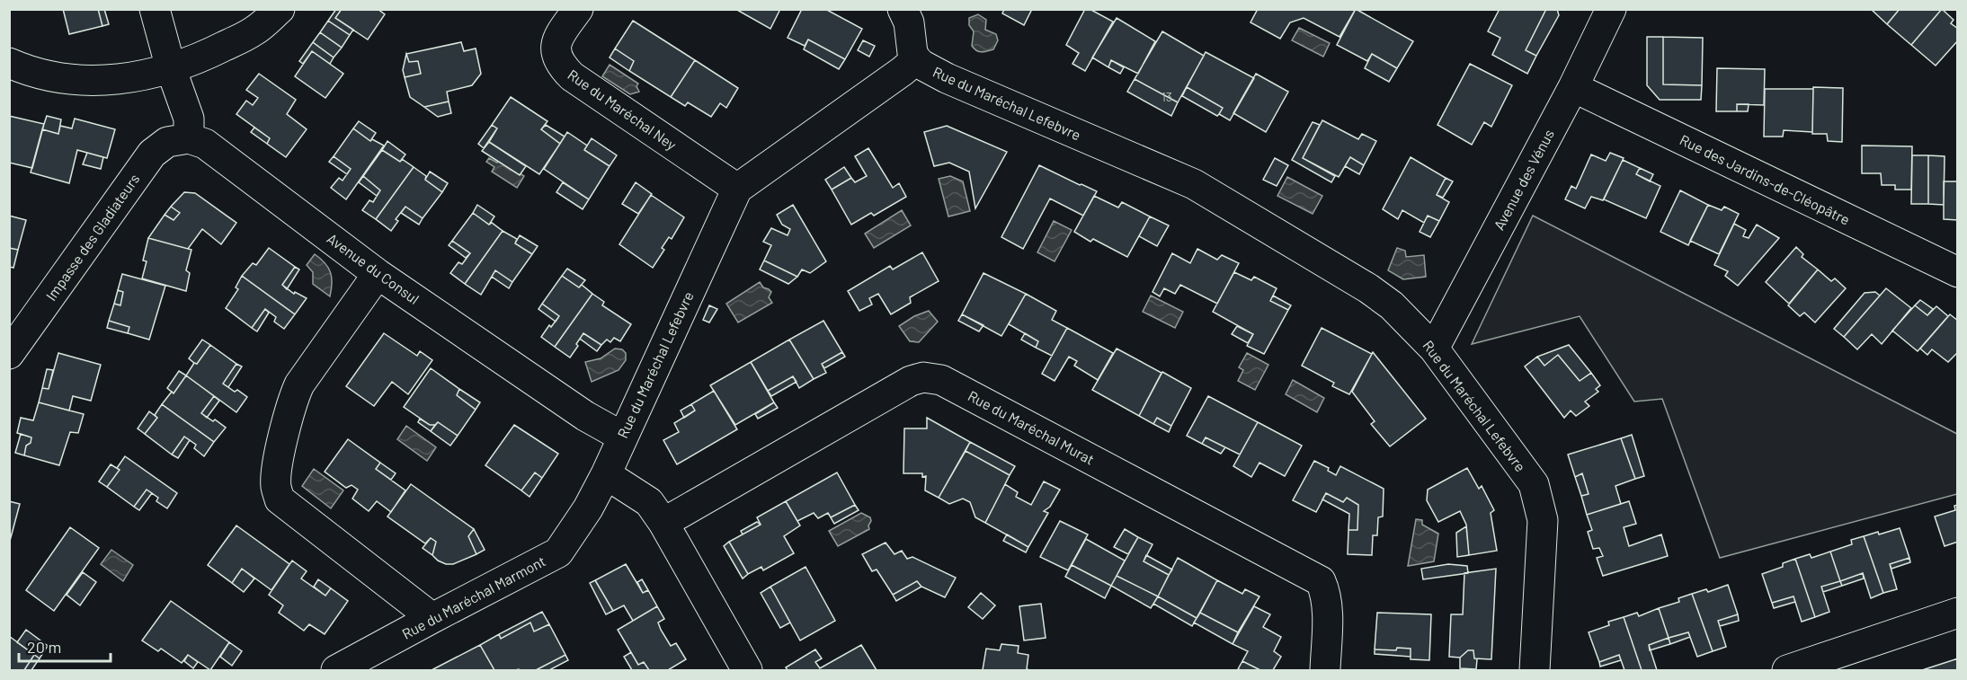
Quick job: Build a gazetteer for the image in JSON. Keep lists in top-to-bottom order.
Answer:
{
  "streets": {
    "street": [
      "Rue du Maréchal Lefebvre",
      "Rue du Maréchal Ney",
      "Avenue des Vénus",
      "Rue des Jardins-de-Cléopâtre",
      "Impasse des Gladiateurs",
      "Avenue du Consul",
      "Rue du Maréchal Murat",
      "Rue du Maréchal Marmont"
    ]
  },
  "crossings": [
    ["Rue du Maréchal Lefebvre", "Rue du Maréchal Ney"],
    ["Rue du Maréchal Lefebvre", "Avenue des Vénus"],
    ["Rue du Maréchal Lefebvre", "Avenue du Consul"],
    ["Rue du Maréchal Lefebvre", "Rue du Maréchal Marmont"],
    ["Avenue des Vénus", "Rue des Jardins-de-Cléopâtre"],
    ["Impasse des Gladiateurs", "Avenue du Consul"]
  ],
  "house_numbers": ["13"],
  "scale_bar": "20 m"
}
